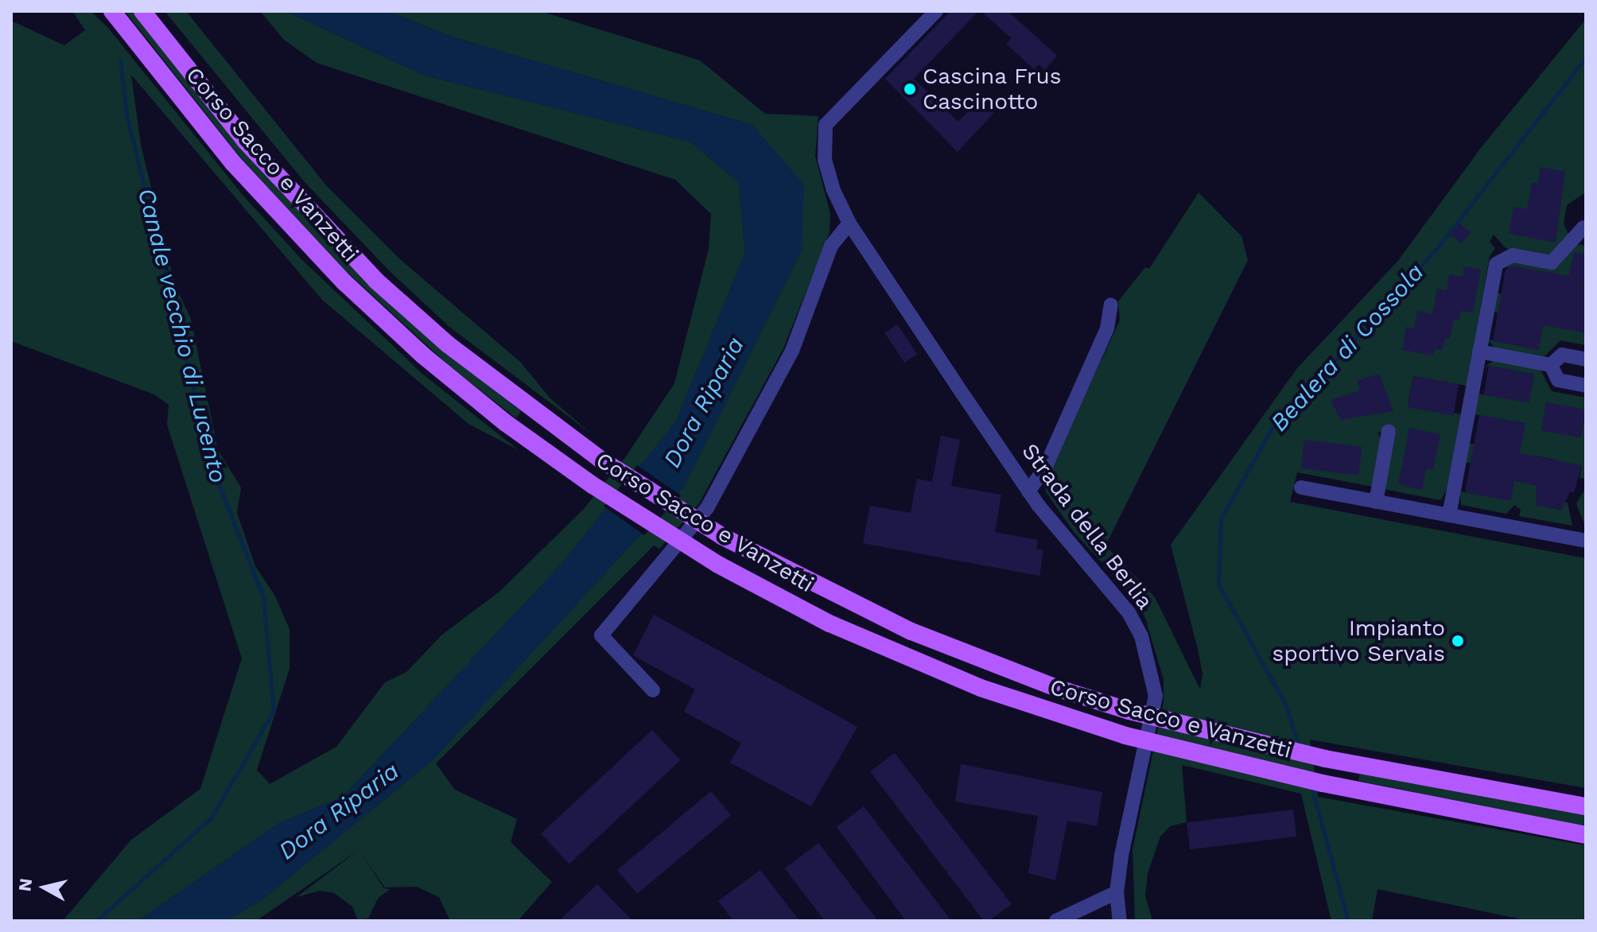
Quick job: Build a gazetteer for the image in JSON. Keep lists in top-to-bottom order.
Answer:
{
  "streets": {
    "main road": ["Corso Sacco e Vanzetti"],
    "street": ["Strada della Berlia"]
  },
  "water": ["Canale vecchio di Lucento", "Bealera di Cossola", "Dora Riparia"],
  "places": ["Cascina Frus Cascinotto", "Impianto sportivo Servais"],
  "north": "left"
}
